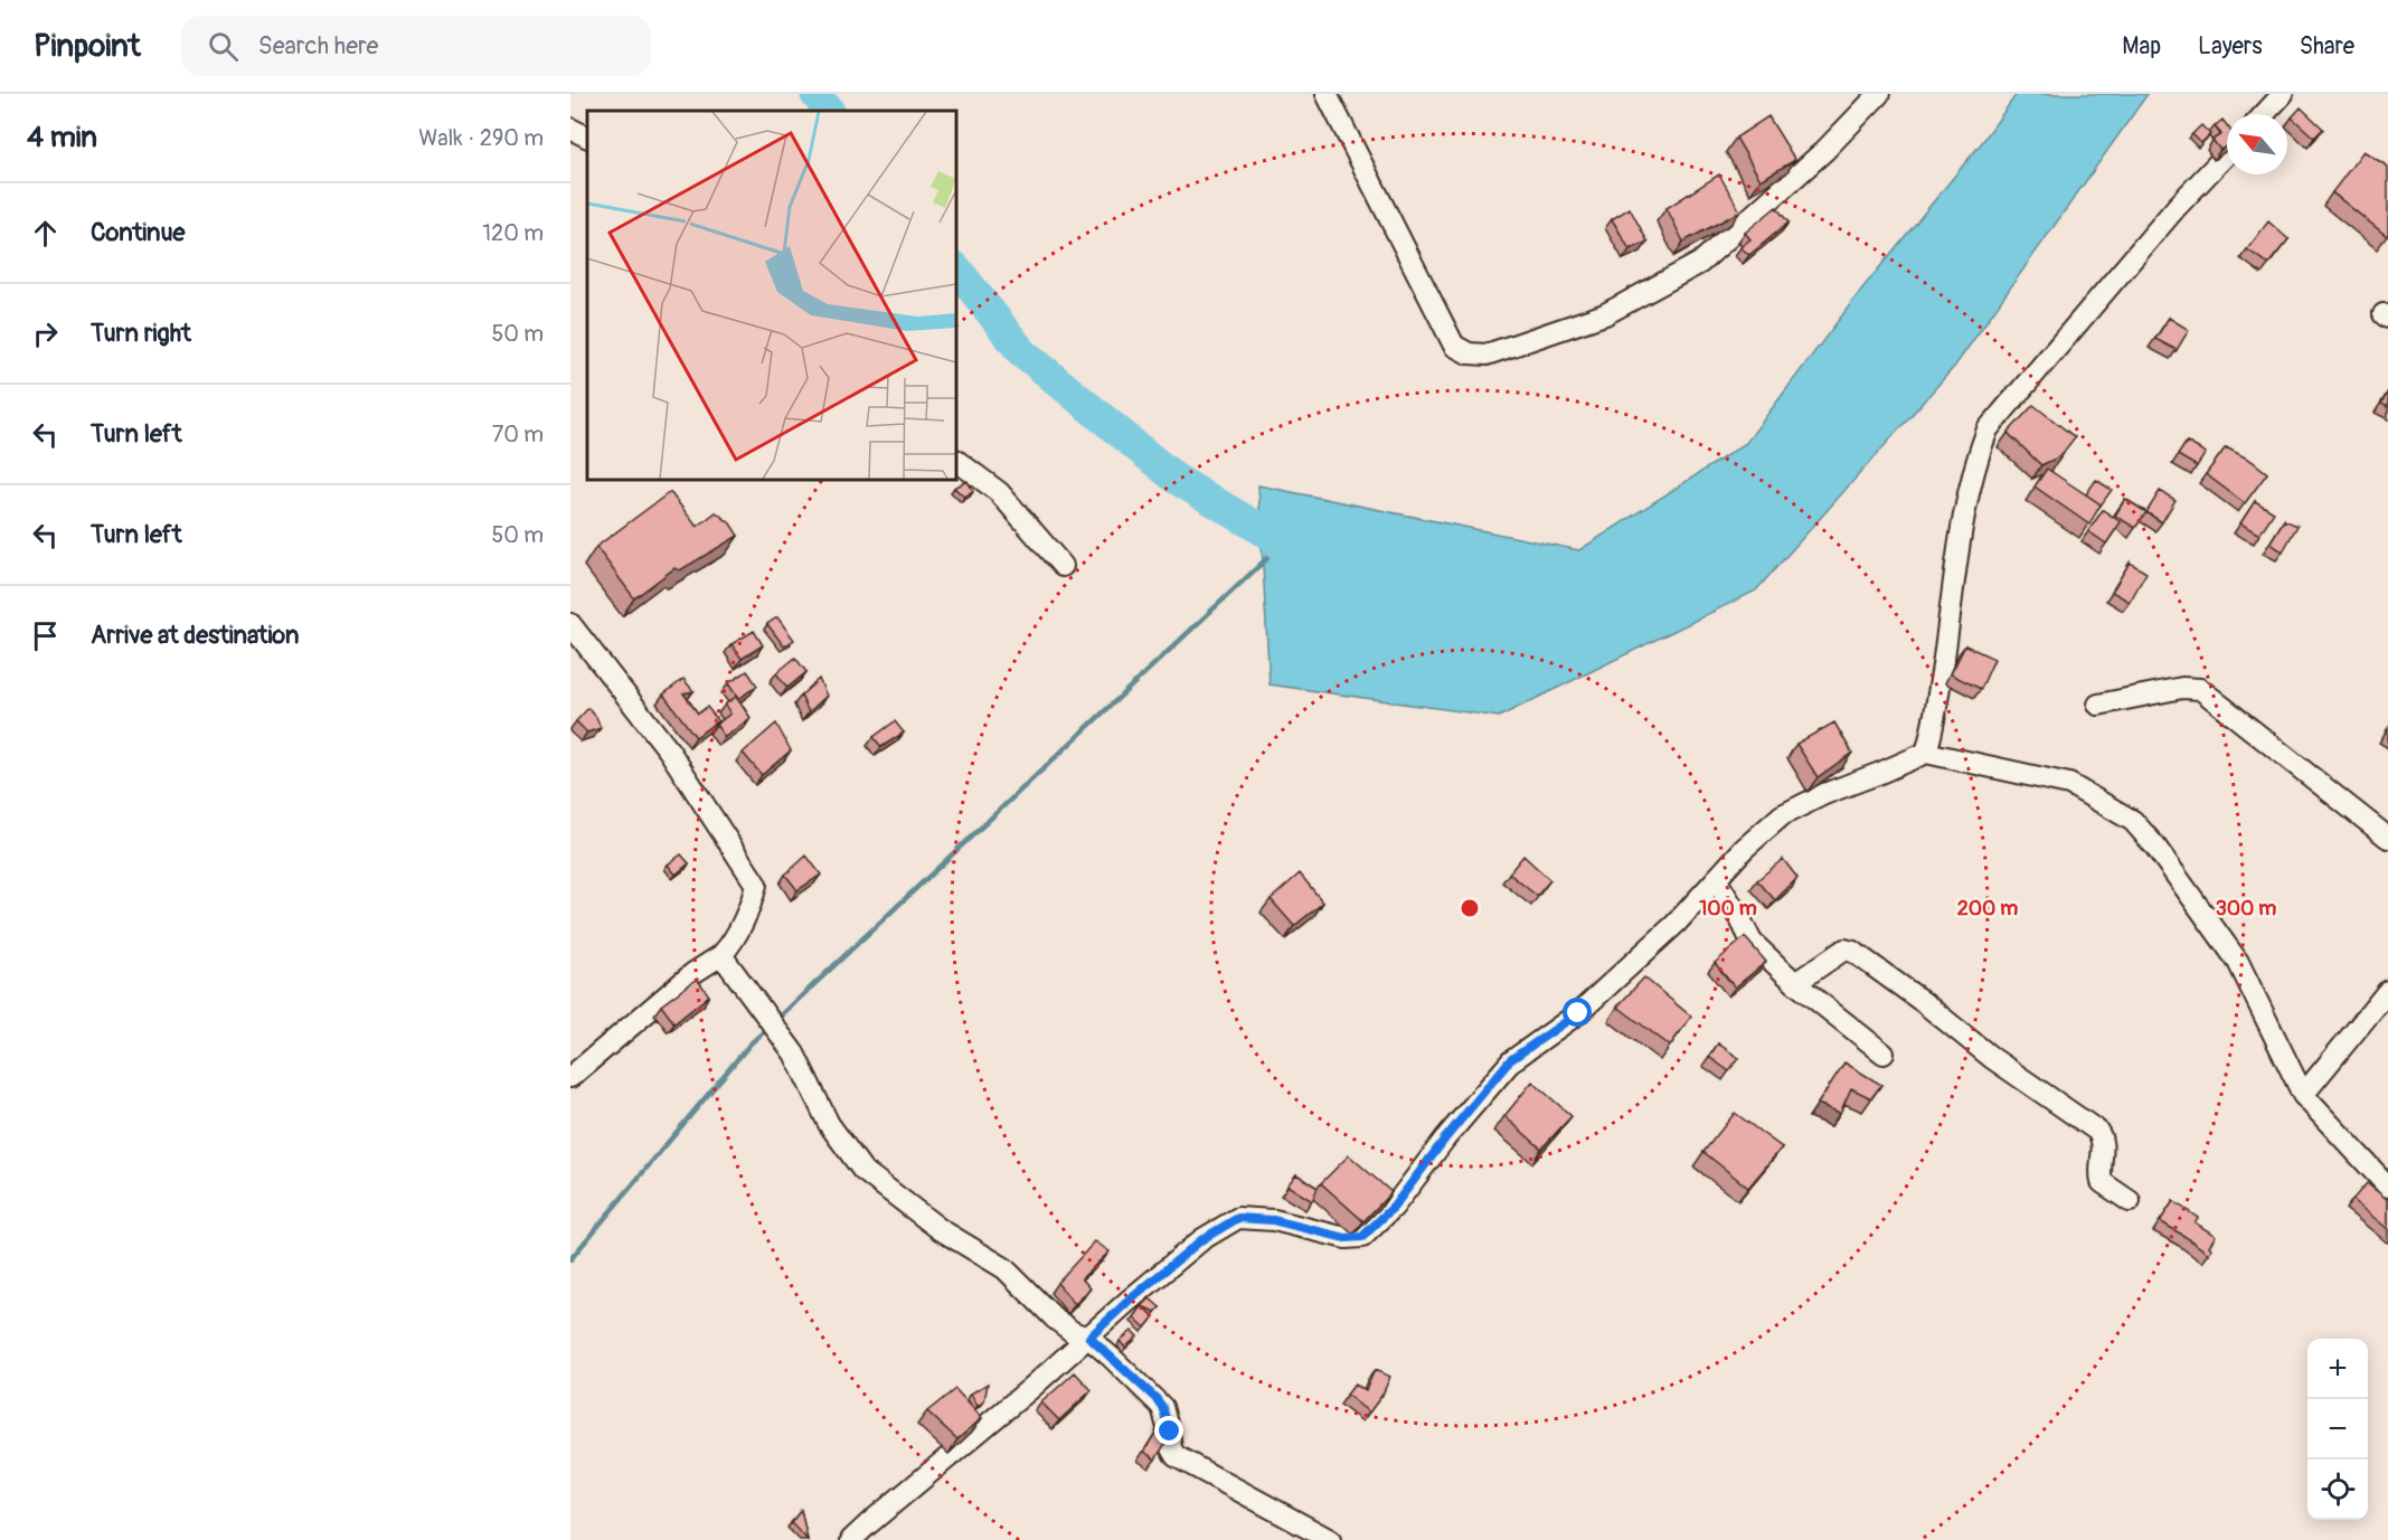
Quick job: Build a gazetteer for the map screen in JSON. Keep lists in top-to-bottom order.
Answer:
{
  "north": "top left",
  "page": {
    "header": "Pinpoint",
    "search": "Search here",
    "nav": ["Map", "Layers", "Share"],
    "heading": ["4 min", "Walk · 290 m"],
    "list": [
      ["Continue", "120 m"],
      ["Turn right", "50 m"],
      ["Turn left", "70 m"],
      ["Turn left", "50 m"],
      "Arrive at destination"
    ],
    "map_buttons": ["+", "−"]
  },
  "rings": ["100 m", "200 m", "300 m"]
}
